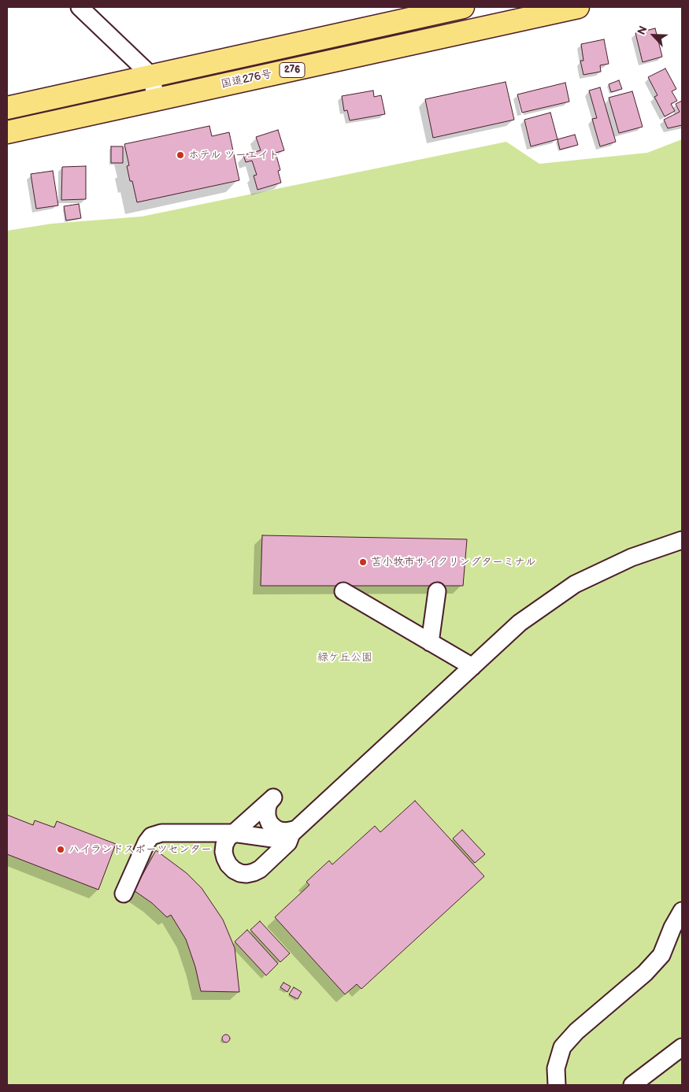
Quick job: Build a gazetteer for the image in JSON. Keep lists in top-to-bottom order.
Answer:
{
  "streets": {
    "highway": ["276", "国道276号"]
  },
  "parks": ["緑ケ丘公園"],
  "places": ["ホテル ツーエイト", "苫小牧市サイクリングターミナル", "ハイランドスポーツセンター"],
  "north": "top left"
}
